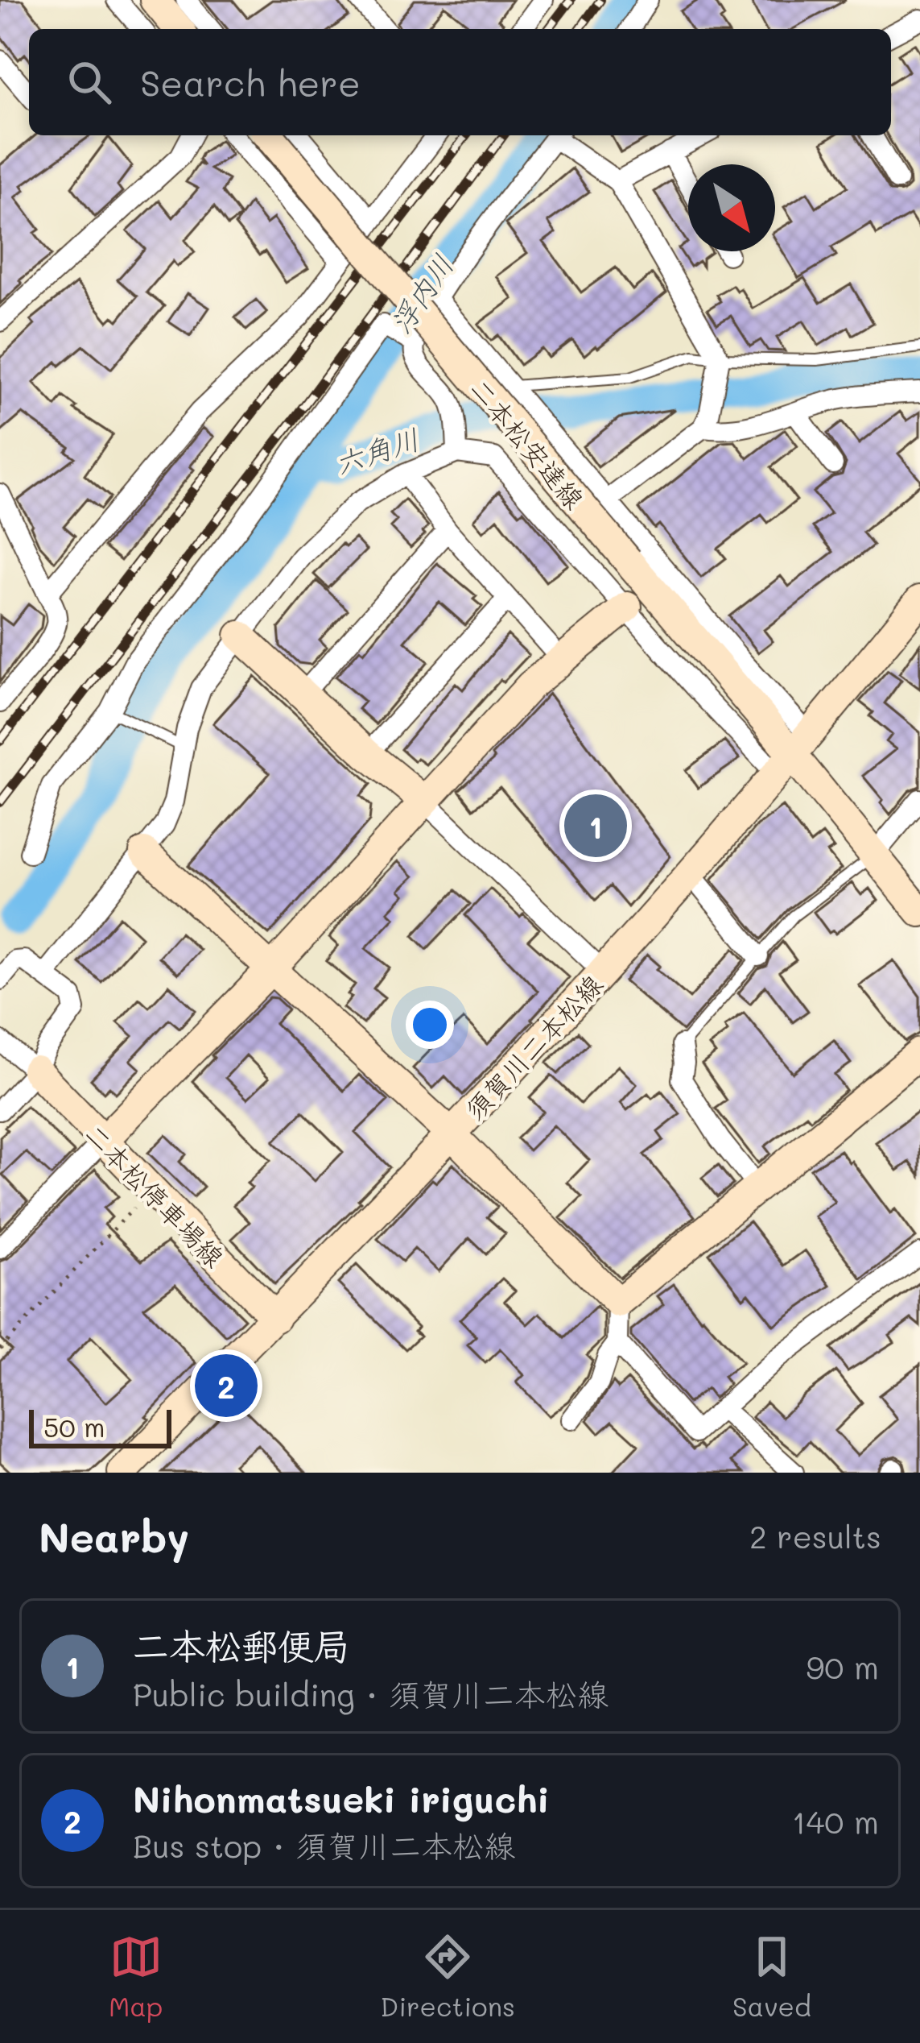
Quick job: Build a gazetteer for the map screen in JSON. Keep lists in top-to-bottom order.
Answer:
{
  "streets": {
    "main road": ["二本松安達線", "須賀川二本松線", "二本松停車場線"]
  },
  "crossings": [
    ["二本松安達線", "須賀川二本松線"],
    ["須賀川二本松線", "二本松停車場線"]
  ],
  "water": ["浮内川", "六角川"],
  "scale_bar": "50 m",
  "north": "bottom right",
  "page": {
    "search": "Search here",
    "pins": ["1", "2"],
    "scale": "50 m",
    "heading": ["Nearby", "2 results"],
    "list": [
      {
        "mark": "1",
        "name": "二本松郵便局",
        "note": "Public building · 須賀川二本松線",
        "value": "90 m"
      },
      {
        "mark": "2",
        "name": "Nihonmatsueki iriguchi",
        "note": "Bus stop · 須賀川二本松線",
        "value": "140 m"
      }
    ],
    "nav": ["Map", "Directions", "Saved"]
  }
}
